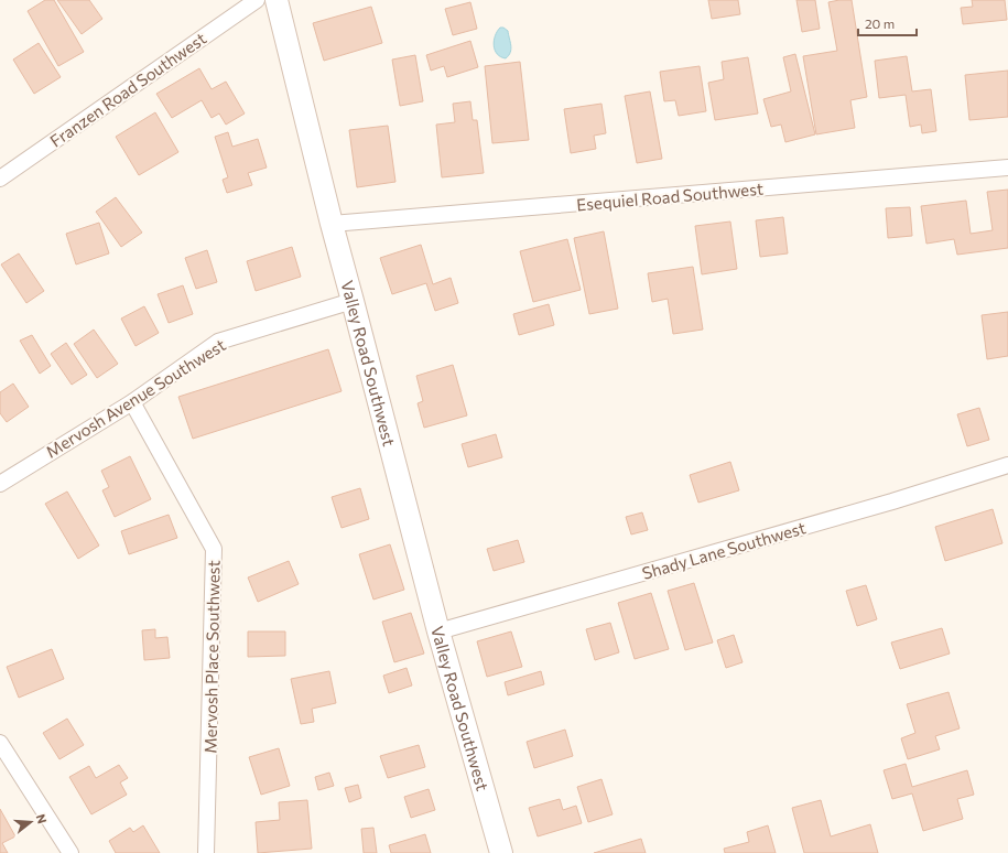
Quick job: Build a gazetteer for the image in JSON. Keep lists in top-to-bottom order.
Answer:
{
  "streets": {
    "street": [
      "Franzen Road Southwest",
      "Esequiel Road Southwest",
      "Valley Road Southwest",
      "Mervosh Avenue Southwest",
      "Shady Lane Southwest",
      "Mervosh Place Southwest"
    ]
  },
  "crossings": [
    ["Esequiel Road Southwest", "Valley Road Southwest"],
    ["Valley Road Southwest", "Mervosh Avenue Southwest"],
    ["Valley Road Southwest", "Shady Lane Southwest"],
    ["Mervosh Avenue Southwest", "Mervosh Place Southwest"]
  ],
  "scale_bar": "20 m",
  "north": "right"
}
